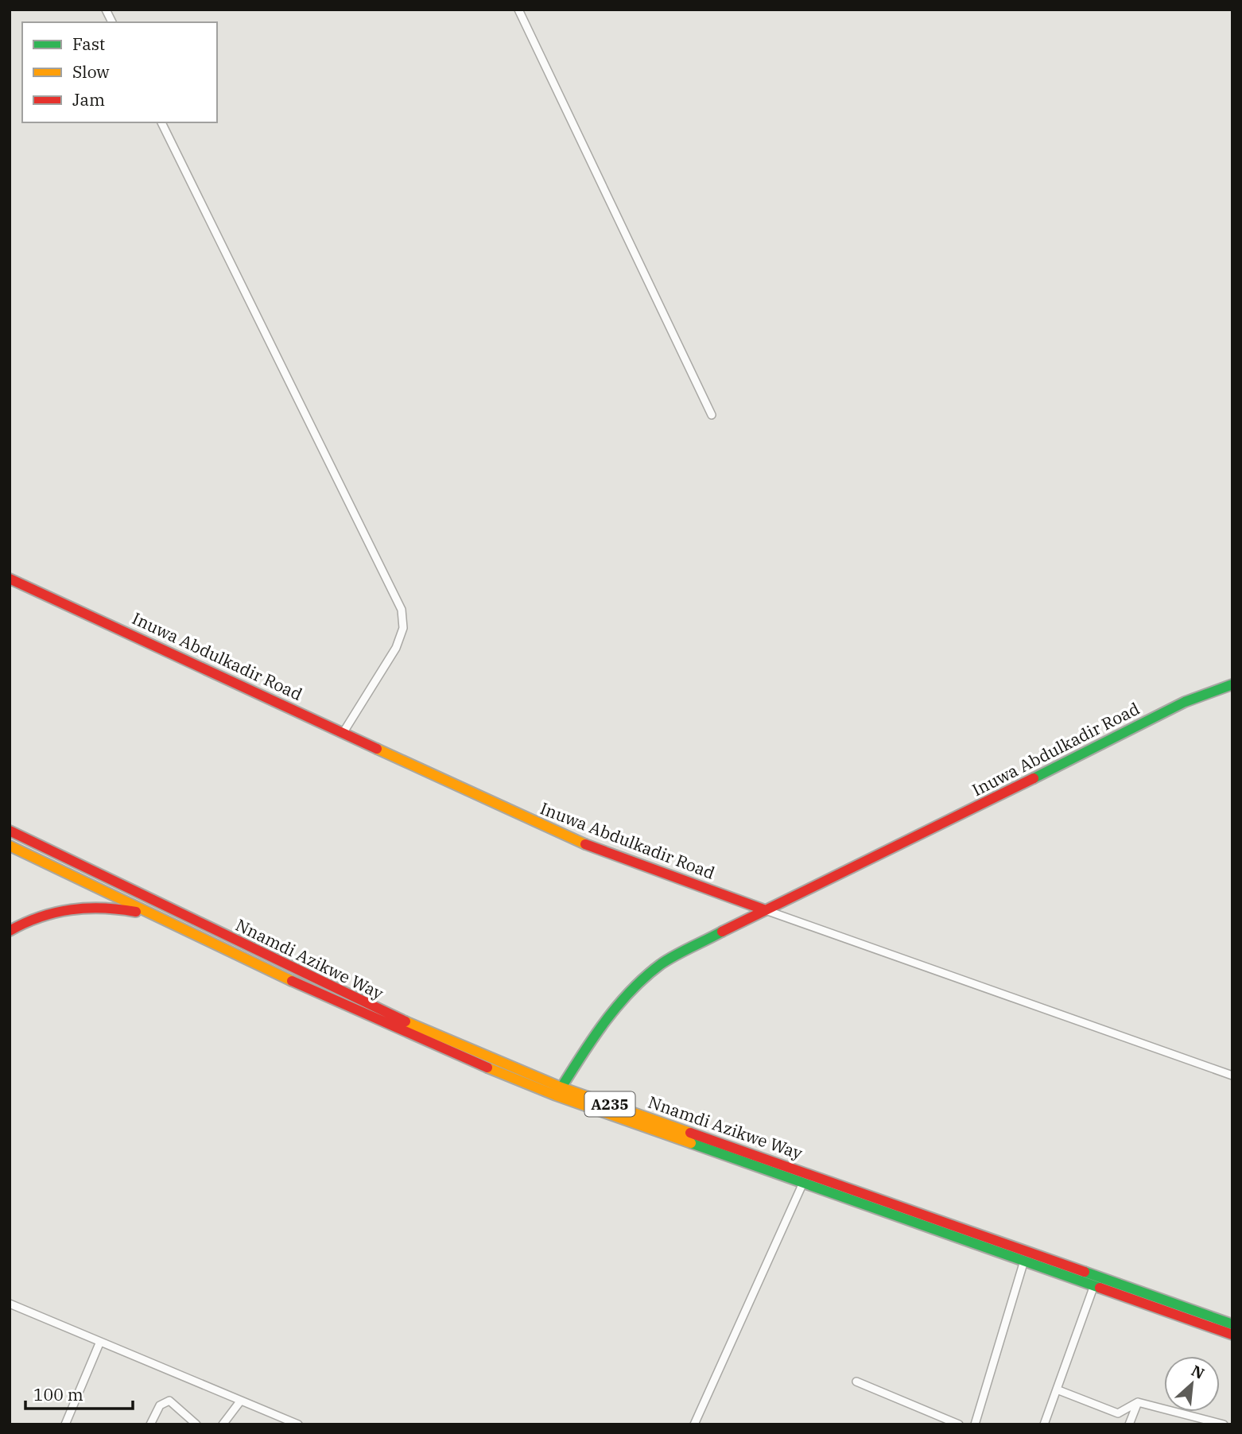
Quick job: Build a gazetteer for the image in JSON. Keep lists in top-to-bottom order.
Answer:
{
  "streets": {
    "main road": ["Inuwa Abdulkadir Road", "Nnamdi Azikwe Way", "A235"]
  },
  "legend": ["Fast", "Slow", "Jam"],
  "scale_bar": "100 m",
  "north": "top right"
}
